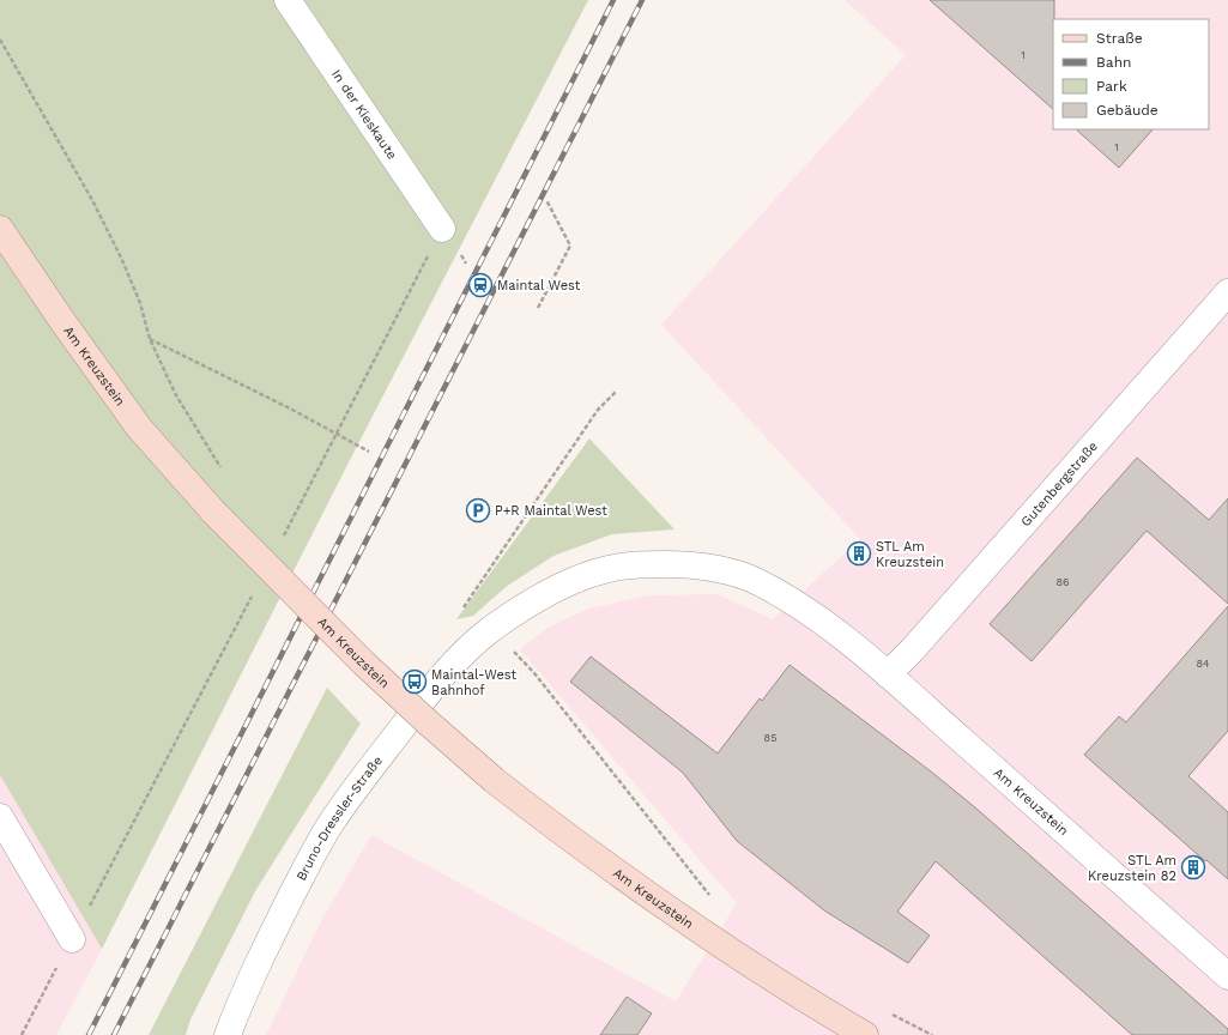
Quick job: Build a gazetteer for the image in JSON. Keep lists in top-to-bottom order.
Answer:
{
  "streets": {
    "main road": ["Am Kreuzstein"],
    "street": ["In der Kieskaute", "Gutenbergstraße", "Bruno-Dressler-Straße"]
  },
  "crossings": [
    ["Am Kreuzstein", "Gutenbergstraße"],
    ["Am Kreuzstein", "Bruno-Dressler-Straße"]
  ],
  "places": {
    "station": ["Maintal West"],
    "parking": ["P+R Maintal West"],
    "building": ["STL Am Kreuzstein", "STL Am Kreuzstein 82"],
    "bus stop": ["Maintal-West Bahnhof"]
  },
  "house_numbers": [
    "1",
    "1",
    "86",
    "84",
    "85"
  ],
  "legend": [
    "Straße",
    "Bahn",
    "Park",
    "Gebäude"
  ]
}
